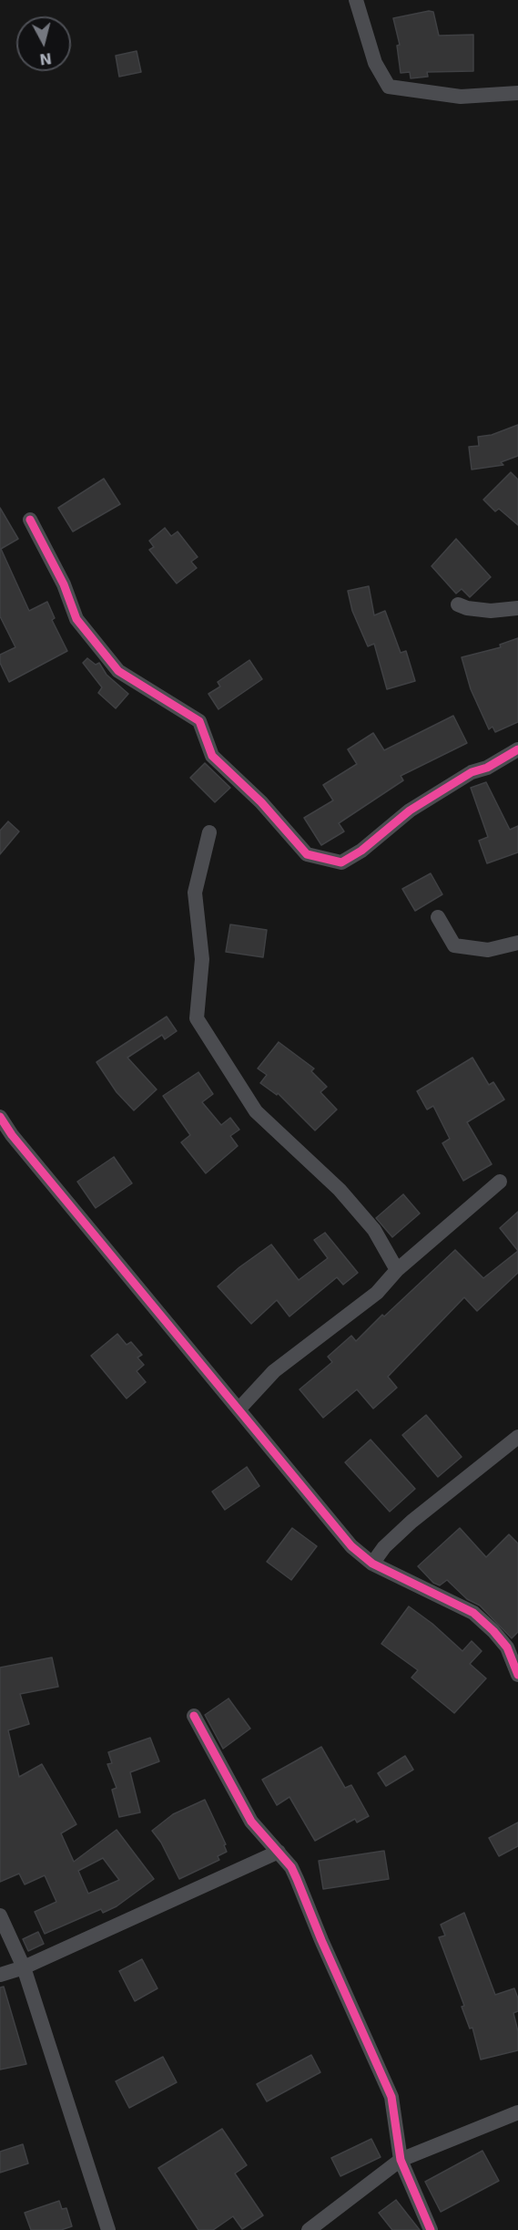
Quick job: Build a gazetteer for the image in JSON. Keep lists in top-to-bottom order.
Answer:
{
  "north": "bottom"
}
